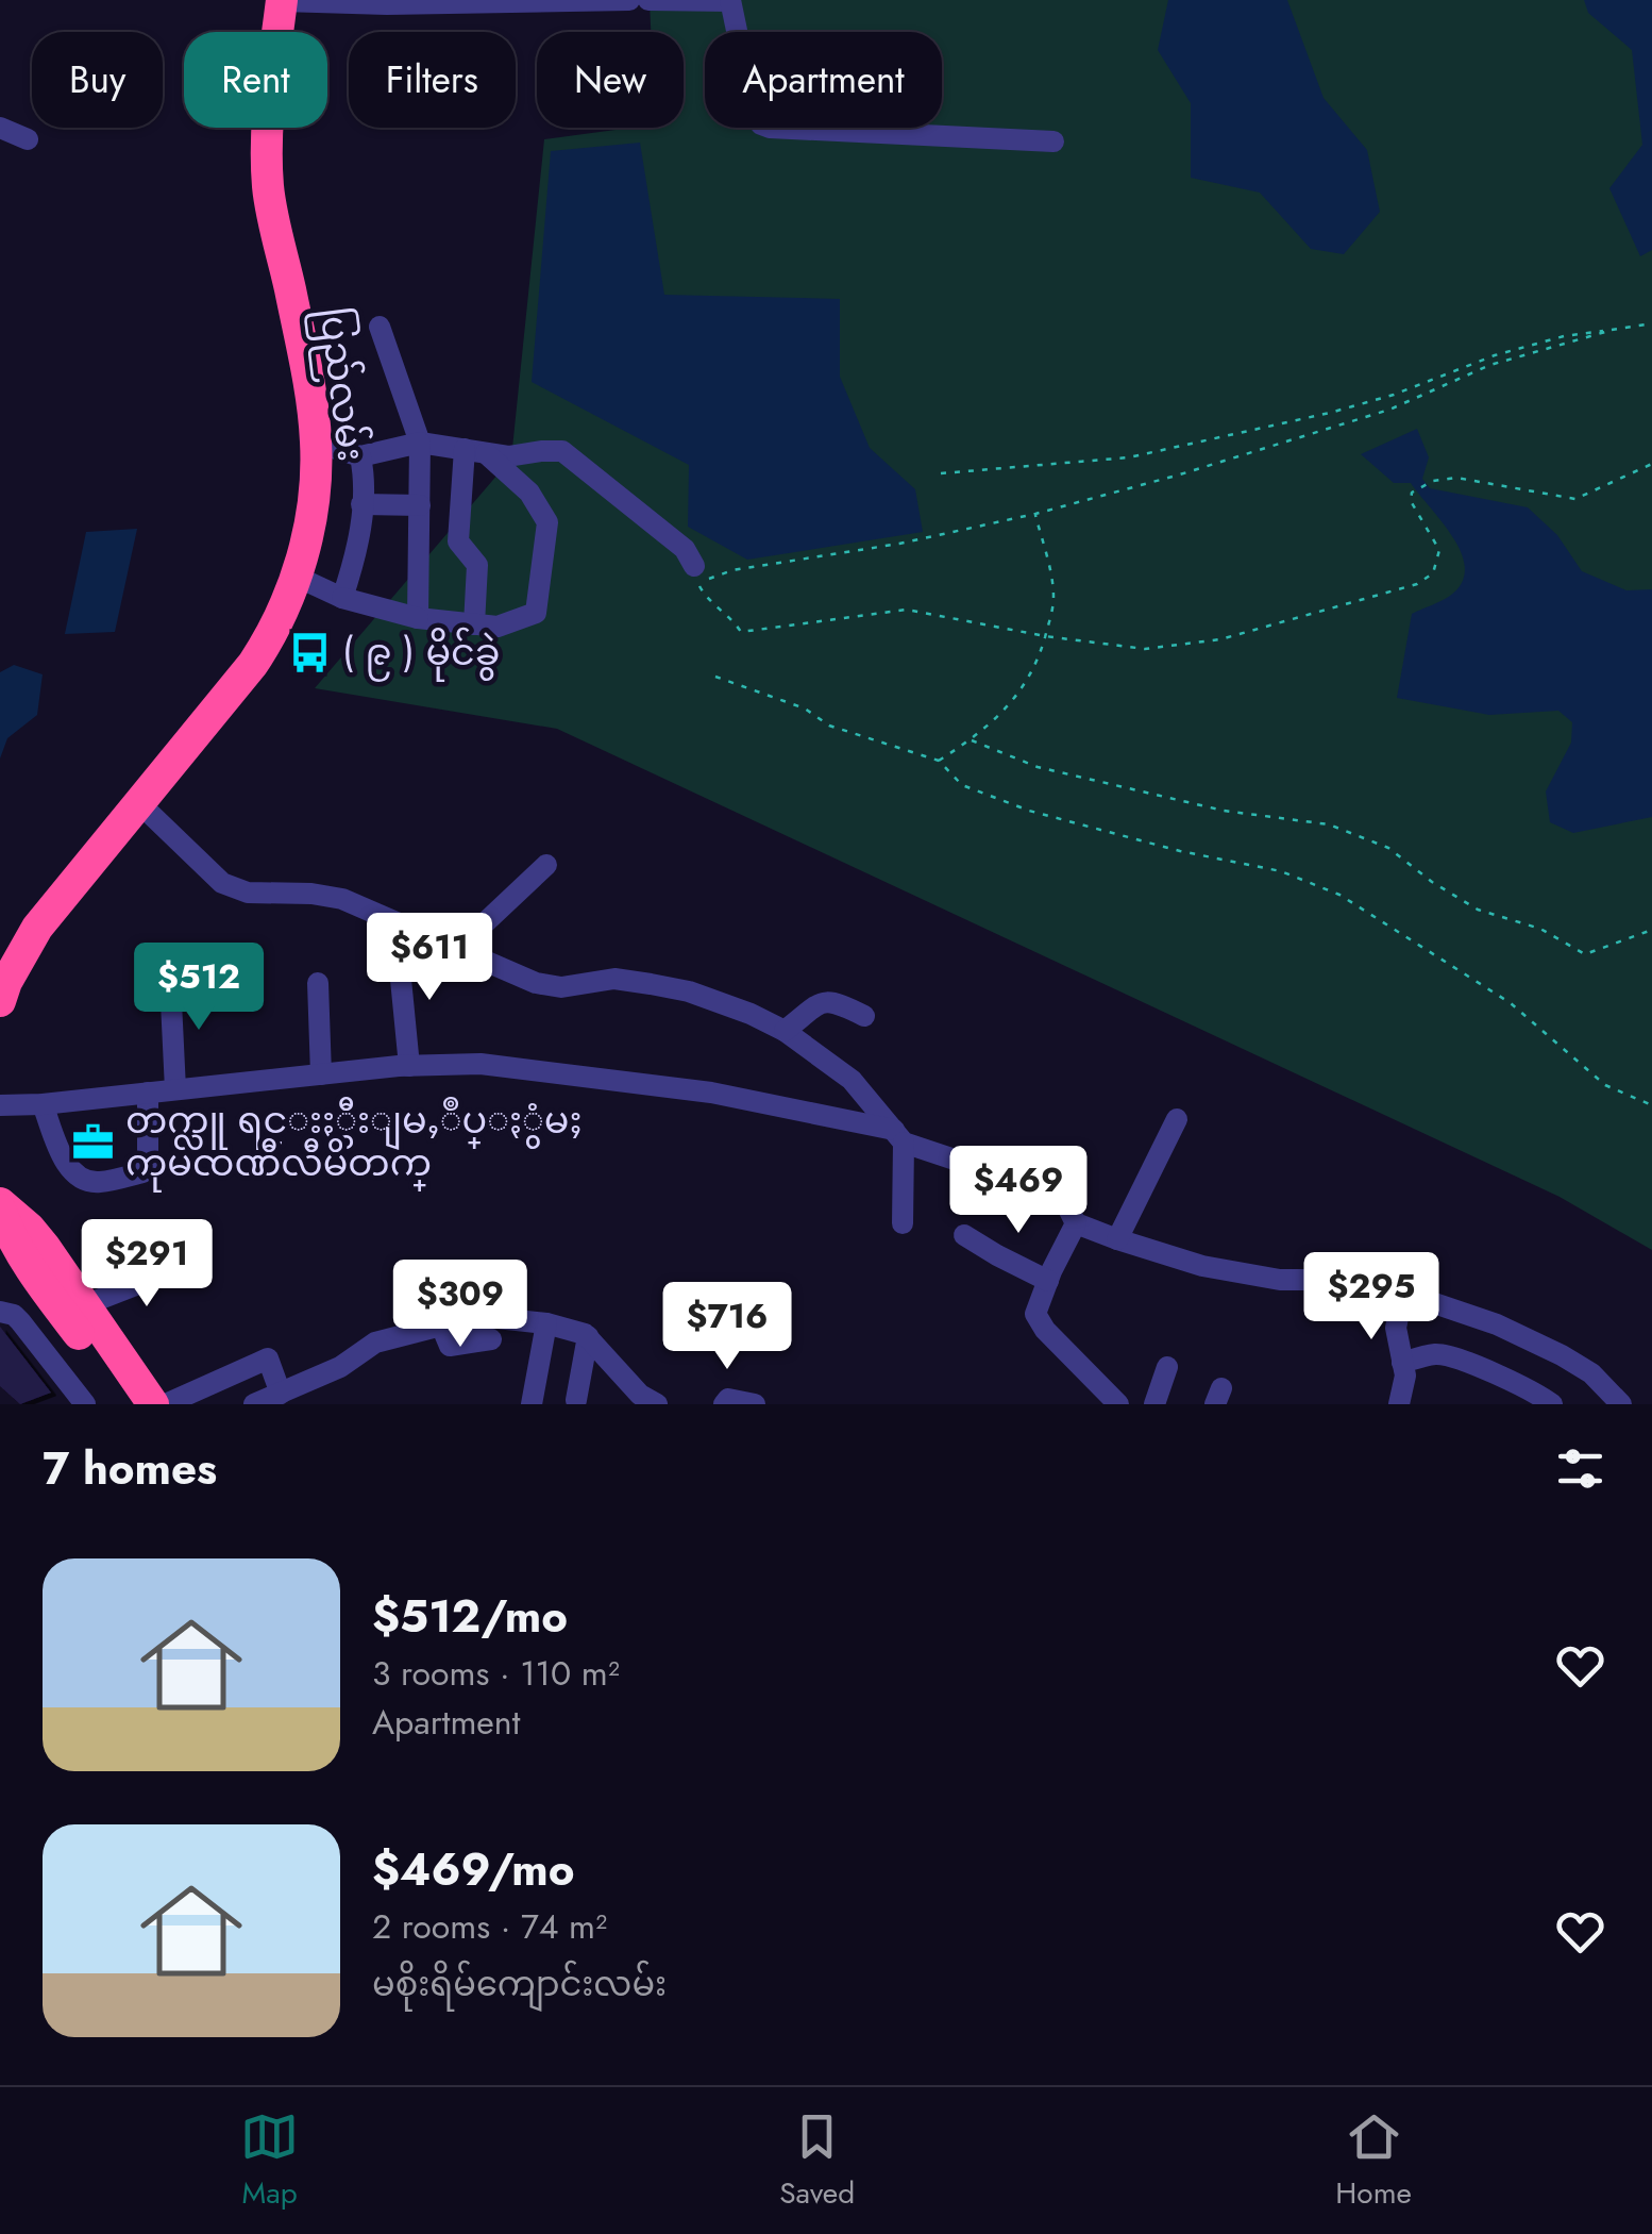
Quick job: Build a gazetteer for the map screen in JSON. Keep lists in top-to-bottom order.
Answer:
{
  "streets": {
    "highway": ["ပြည်လမ်း"]
  },
  "places": {
    "bus stop": ["( ၉ ) မိုင်ခွဲ"],
    "office": ["တက္လူ ရင္းႏွီးျမႇဳပ္ႏွံမႈ ကုမၸဏီလီမိတက္"]
  },
  "page": {
    "chip": [
      "Buy",
      "Rent",
      "Filters",
      "New",
      "Apartment"
    ],
    "price": [
      "$611",
      "$512",
      "$469",
      "$291",
      "$295",
      "$309",
      "$716"
    ],
    "heading": "7 homes",
    "list": [
      {
        "name": "$512/mo",
        "note": "3 rooms · 110 m² · Apartment"
      },
      {
        "name": "$469/mo",
        "note": "2 rooms · 74 m² · မစိုးရိမ်ကျောင်းလမ်း"
      }
    ],
    "tabs": ["Map", "Saved", "Home"]
  }
}
